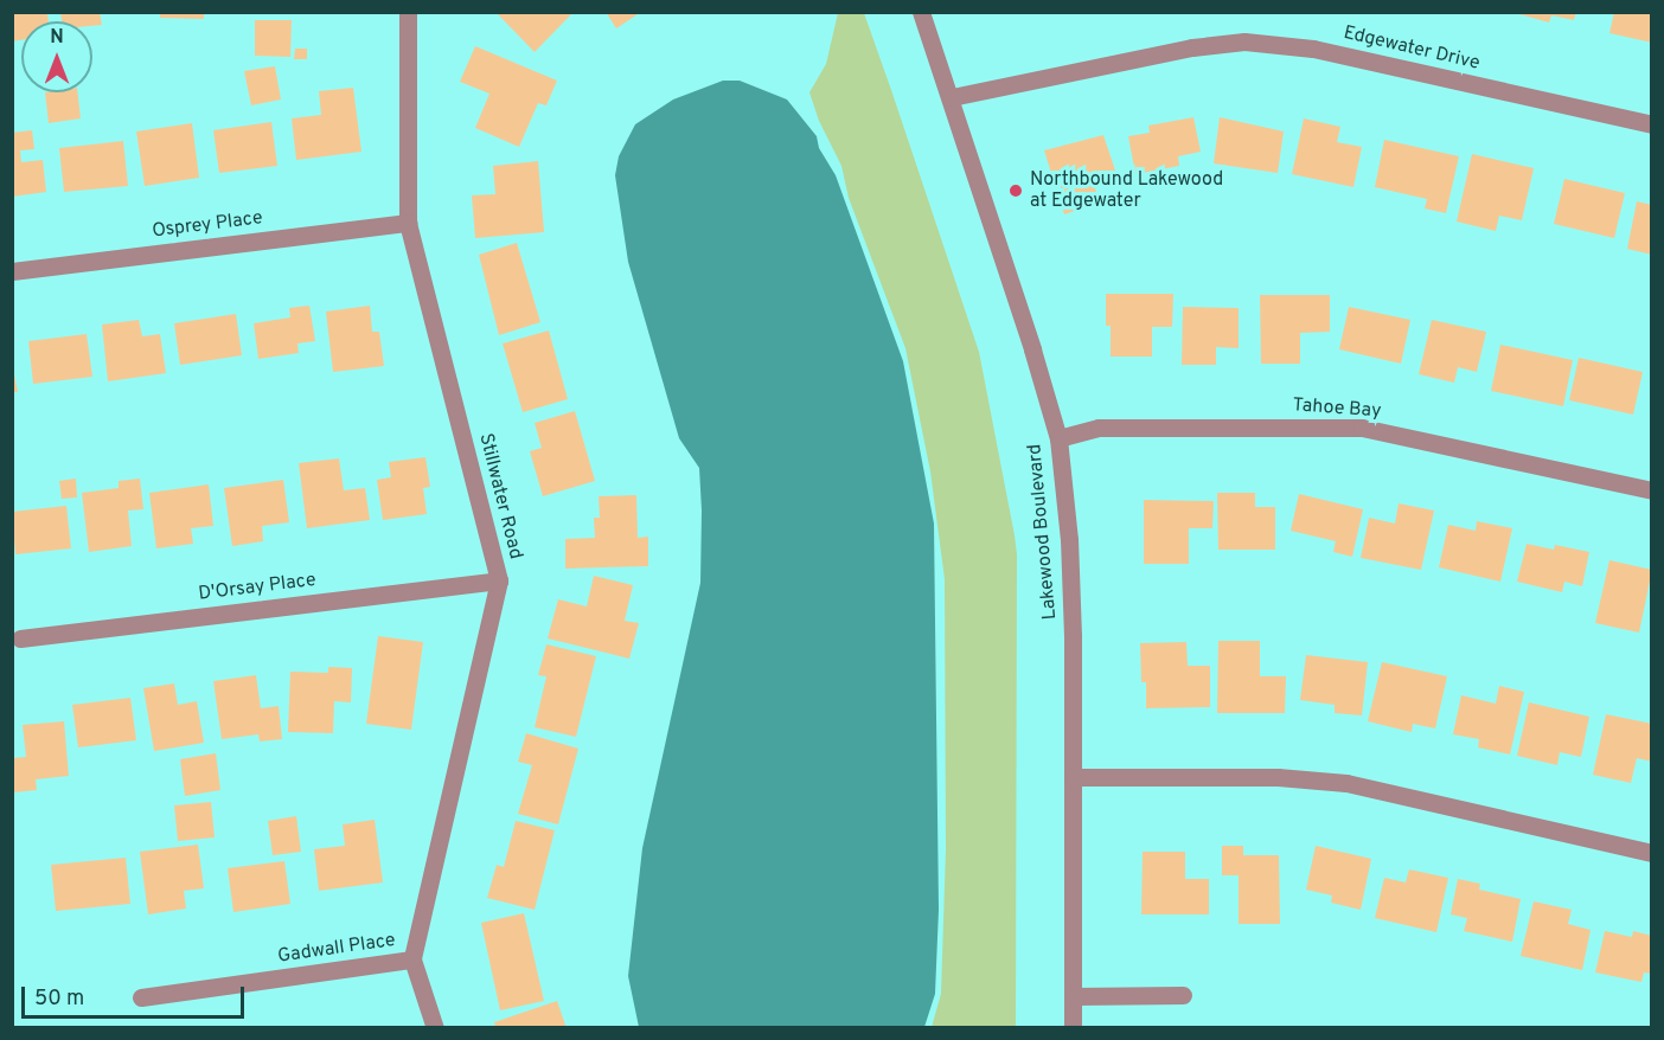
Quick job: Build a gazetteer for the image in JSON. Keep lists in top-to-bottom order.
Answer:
{
  "streets": {
    "street": [
      "Edgewater Drive",
      "Osprey Place",
      "Tahoe Bay",
      "Stillwater Road",
      "Lakewood Boulevard",
      "D'Orsay Place",
      "Gadwall Place"
    ]
  },
  "crossings": [
    ["Edgewater Drive", "Lakewood Boulevard"],
    ["Osprey Place", "Stillwater Road"],
    ["Tahoe Bay", "Lakewood Boulevard"],
    ["Stillwater Road", "D'Orsay Place"],
    ["Stillwater Road", "Gadwall Place"]
  ],
  "places": ["Northbound Lakewood at Edgewater"],
  "scale_bar": "50 m",
  "north": "top"
}
